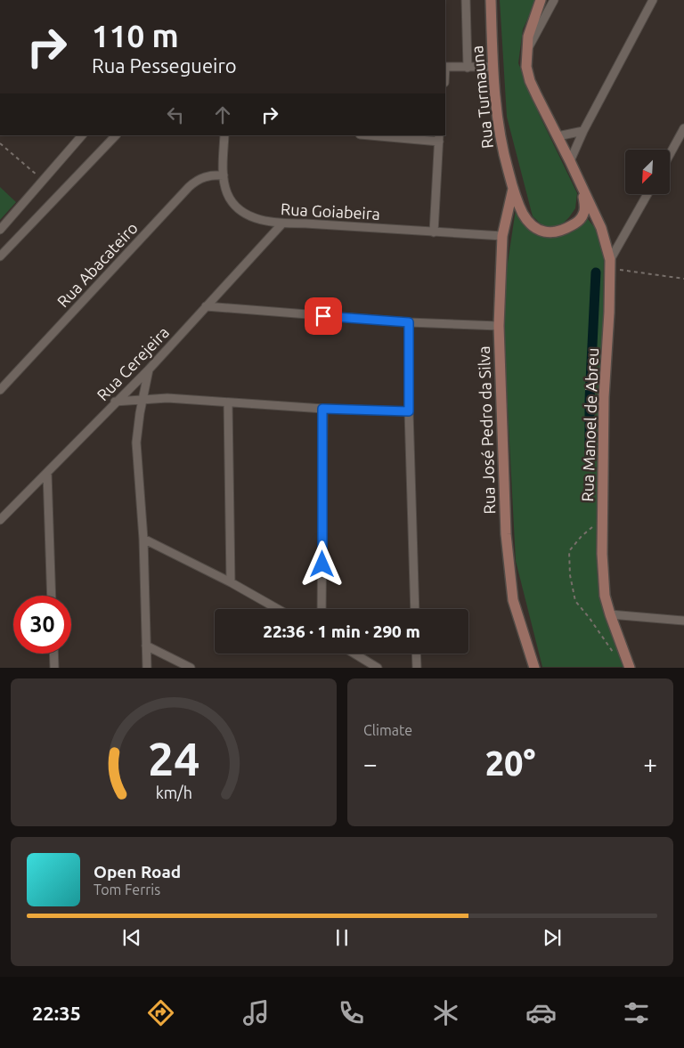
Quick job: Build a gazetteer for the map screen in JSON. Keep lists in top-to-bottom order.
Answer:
{
  "streets": {
    "main road": ["Rua Turmauna", "Rua Manoel de Abreu", "Rua José Pedro da Silva"],
    "street": ["Rua Goiabeira", "Rua Abacateiro", "Rua Cerejeira"]
  },
  "crossings": [
    ["Rua Turmauna", "Rua Manoel de Abreu"],
    ["Rua Turmauna", "Rua José Pedro da Silva"],
    ["Rua Goiabeira", "Rua Abacateiro"],
    ["Rua Goiabeira", "Rua Cerejeira"],
    ["Rua Goiabeira", "Rua José Pedro da Silva"]
  ],
  "north": "bottom left",
  "page": {
    "turn": ["110 m", "Rua Pessegueiro"],
    "limit": "30",
    "trip": "22:36 · 1 min · 290 m",
    "tile": "Climate",
    "heat": ["−", "20°", "+"],
    "song": ["Open Road", "Tom Ferris"],
    "tabs": "22:35",
    "gauge": ["24", "km/h"]
  }
}
